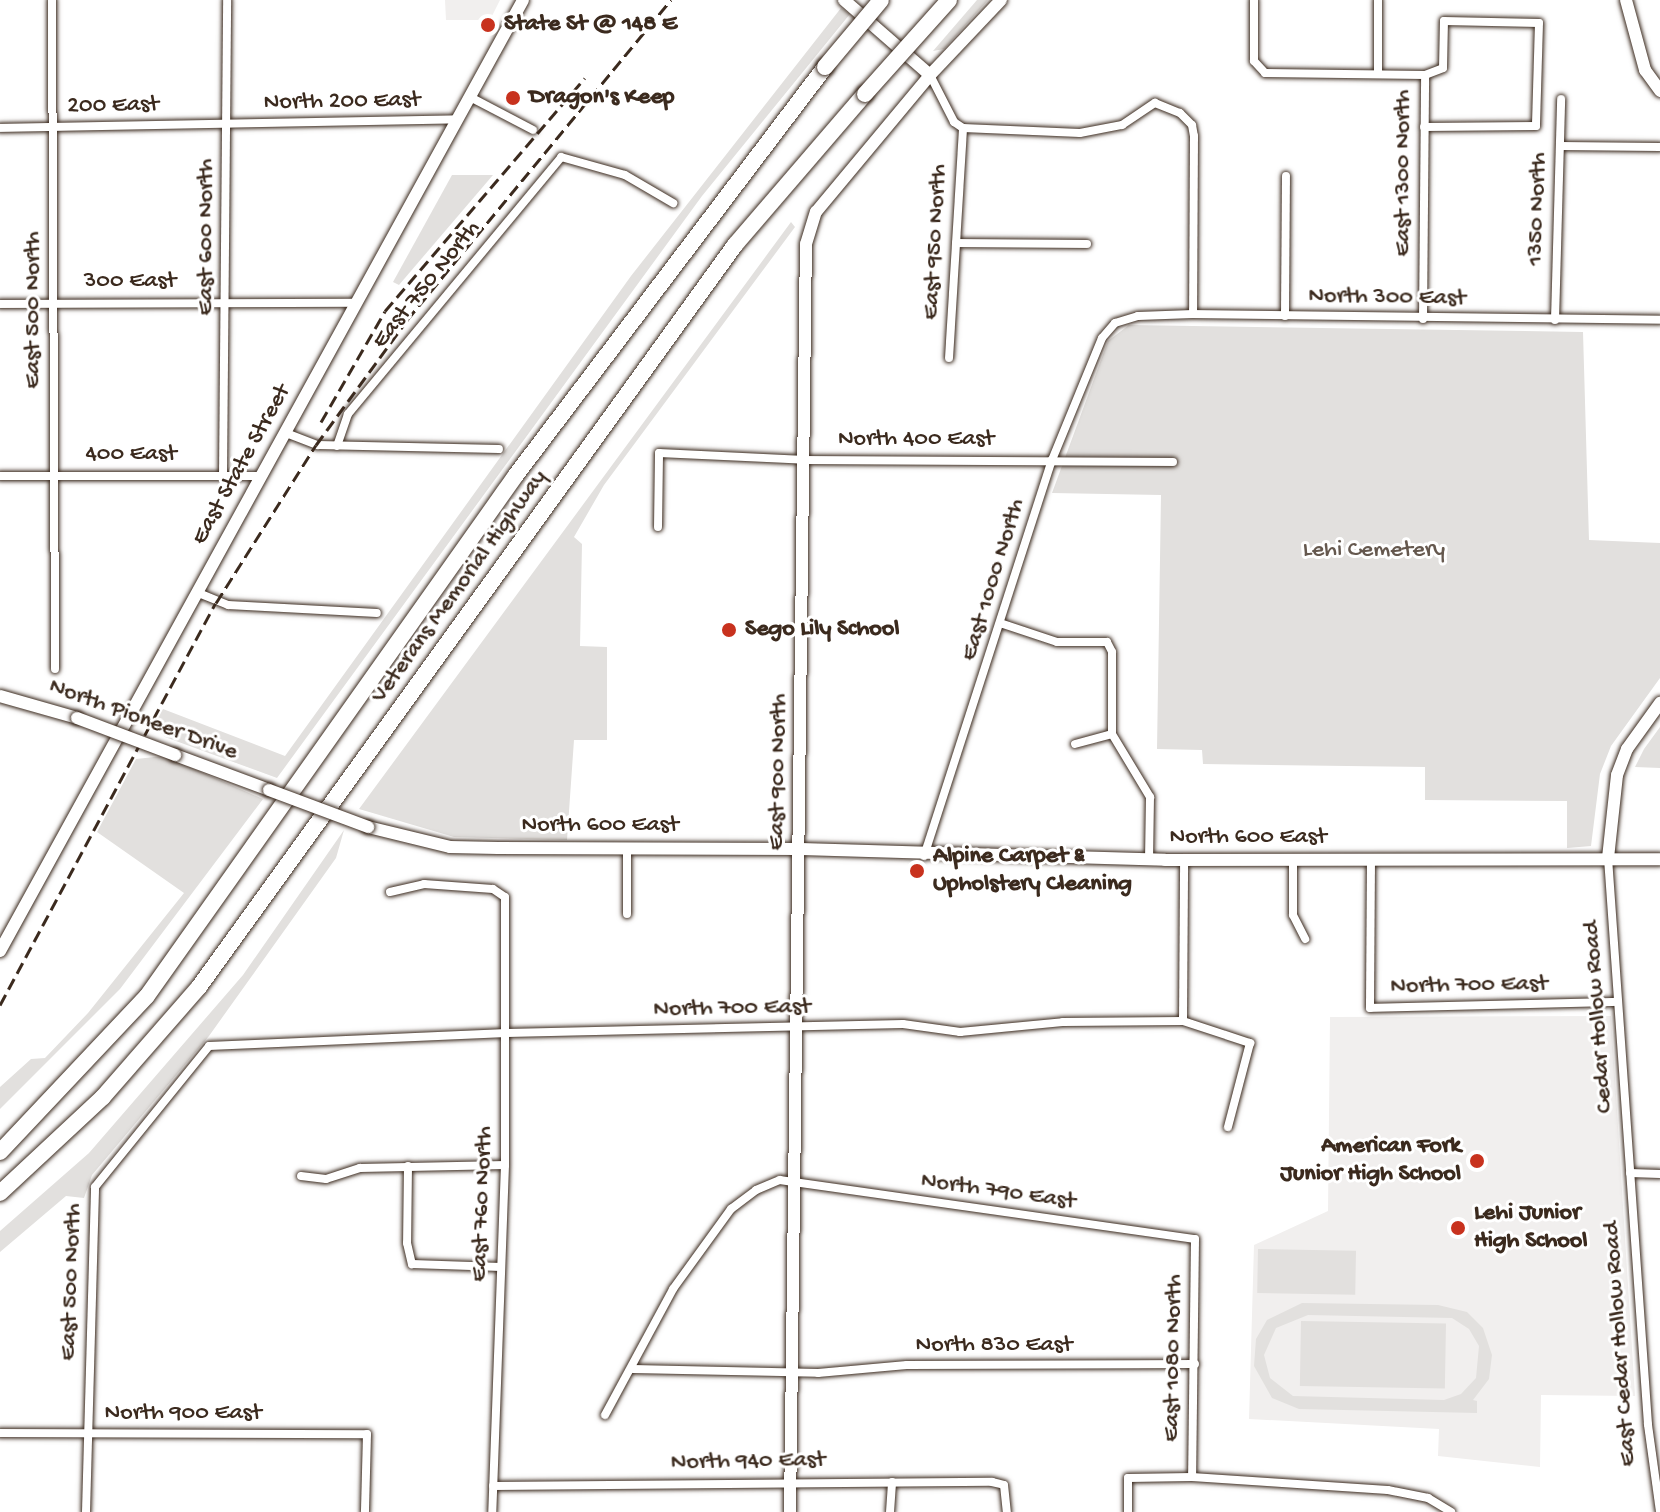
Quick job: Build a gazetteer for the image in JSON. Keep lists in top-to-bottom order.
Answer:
{
  "streets": {
    "highway": ["Veterans Memorial Highway"],
    "street": [
      "North 200 East",
      "200 East",
      "East 1300 North",
      "1350 North",
      "East 600 North",
      "East 950 North",
      "300 East",
      "East 750 North",
      "North 300 East",
      "East 500 North",
      "North 400 East",
      "400 East",
      "East State Street",
      "East 1000 North",
      "North Pioneer Drive",
      "East 900 North",
      "North 600 East",
      "North 700 East",
      "Cedar Hollow Road",
      "North 790 East",
      "East 760 North",
      "East Cedar Hollow Road",
      "North 830 East",
      "East 1080 North",
      "North 900 East",
      "North 940 East"
    ]
  },
  "crossings": [
    ["North 200 East", "200 East"],
    ["North 200 East", "East 600 North"],
    ["North 200 East", "East State Street"],
    ["200 East", "East 600 North"],
    ["200 East", "East 500 North"],
    ["East 1300 North", "North 300 East"],
    ["1350 North", "North 300 East"],
    ["East 600 North", "300 East"],
    ["East 600 North", "400 East"],
    ["300 East", "East 500 North"],
    ["300 East", "East State Street"],
    ["North 300 East", "East 1000 North"],
    ["East 500 North", "400 East"],
    ["East 500 North", "North 700 East"],
    ["East 500 North", "North 900 East"],
    ["North 400 East", "East 1000 North"],
    ["North 400 East", "East 900 North"],
    ["400 East", "East State Street"],
    ["East 1000 North", "North 600 East"],
    ["North Pioneer Drive", "North 600 East"],
    ["East 900 North", "North 600 East"],
    ["East 900 North", "North 700 East"],
    ["East 900 North", "North 790 East"],
    ["East 900 North", "North 830 East"],
    ["East 900 North", "North 940 East"],
    ["North 600 East", "North 700 East"],
    ["North 600 East", "Cedar Hollow Road"],
    ["North 700 East", "Cedar Hollow Road"],
    ["North 700 East", "East 760 North"],
    ["Cedar Hollow Road", "East Cedar Hollow Road"],
    ["North 790 East", "North 830 East"],
    ["North 790 East", "East 1080 North"],
    ["East 760 North", "North 940 East"],
    ["North 830 East", "East 1080 North"]
  ],
  "parks": ["Lehi Cemetery"],
  "places": [
    "State St @ 148 E",
    "Dragon's Keep",
    "Sego Lily School",
    "Alpine Carpet & Upholstery Cleaning",
    "American Fork Junior High School",
    "Lehi Junior High School"
  ]
}
